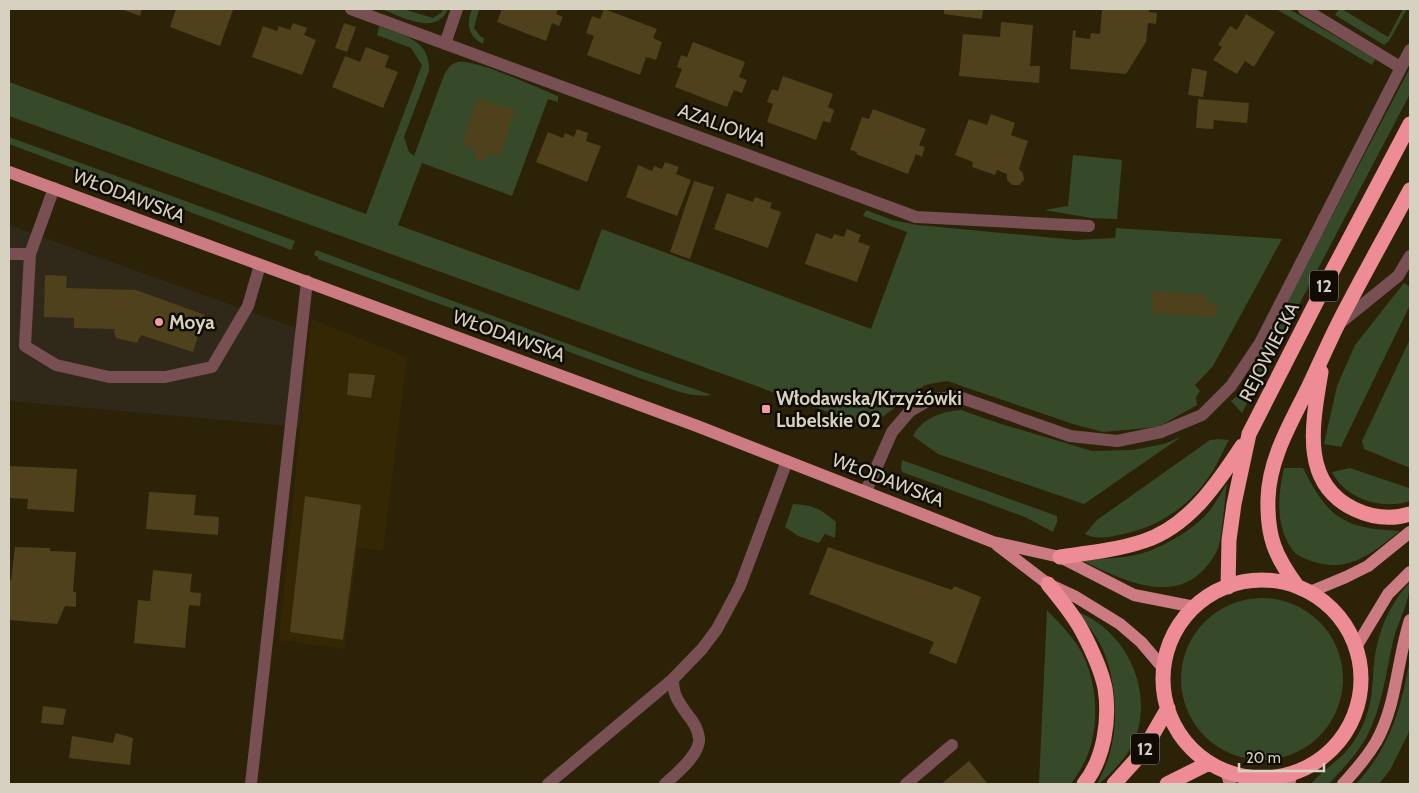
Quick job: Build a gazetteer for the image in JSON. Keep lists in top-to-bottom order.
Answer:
{
  "streets": {
    "highway": ["12", "REJOWIECKA"],
    "main road": ["WŁODAWSKA"],
    "street": ["AZALIOWA"]
  },
  "crossings": [
    ["WŁODAWSKA", "12"],
    ["12", "REJOWIECKA"]
  ],
  "places": {
    "other": ["Moya"],
    "transit": ["Włodawska/Krzyżówki Lubelskie 02"]
  },
  "scale_bar": "20 m"
}
